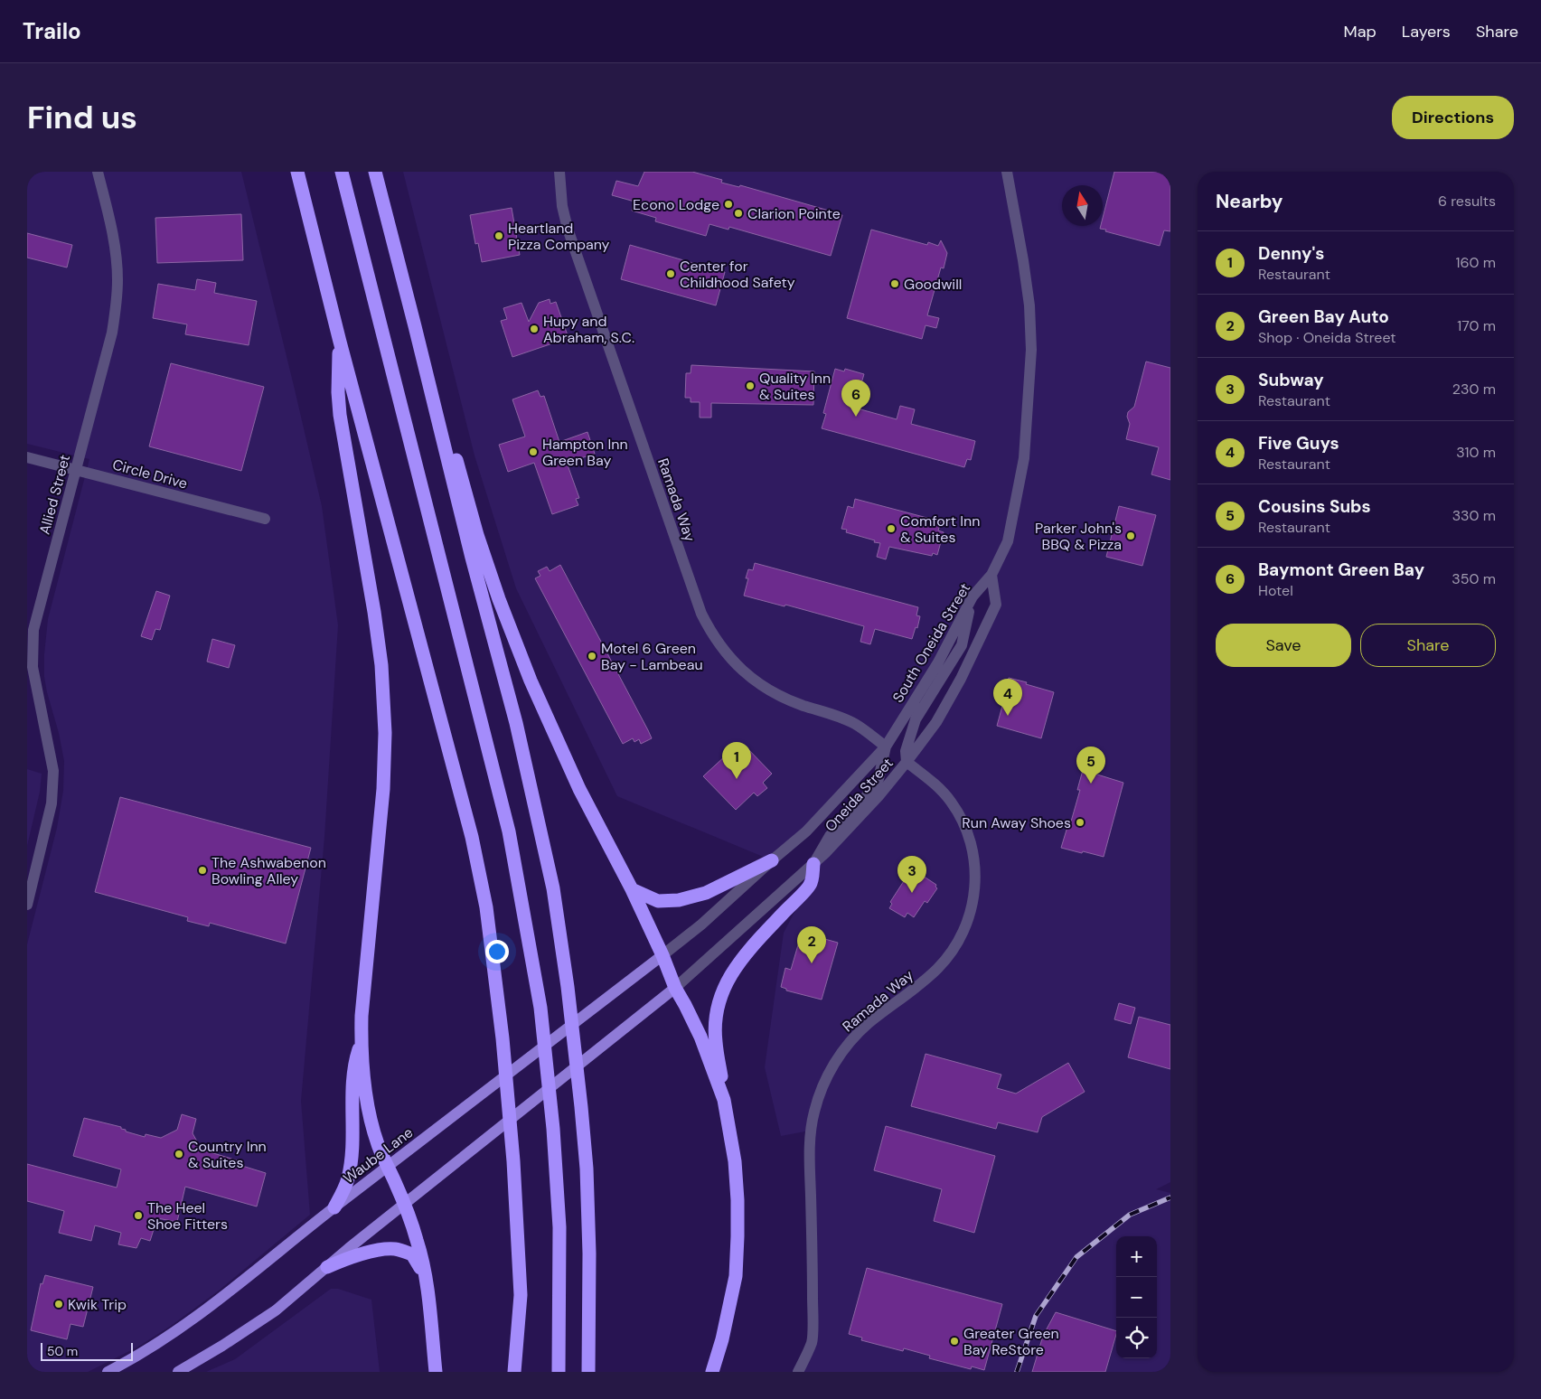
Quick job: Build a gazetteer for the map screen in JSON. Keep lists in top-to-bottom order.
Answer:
{
  "streets": {
    "main road": ["Waube Lane"],
    "street": [
      "Circle Drive",
      "Allied Street",
      "Ramada Way",
      "South Oneida Street",
      "Oneida Street"
    ]
  },
  "crossings": [
    ["Circle Drive", "Allied Street"],
    ["Ramada Way", "South Oneida Street"],
    ["Ramada Way", "Oneida Street"],
    ["South Oneida Street", "Oneida Street"],
    ["South Oneida Street", "Waube Lane"]
  ],
  "places": [
    "Econo Lodge",
    "Clarion Pointe",
    "Heartland Pizza Company",
    "Center for Childhood Safety",
    "Goodwill",
    "Hupy and Abraham, S.C.",
    "Quality Inn & Suites",
    "Hampton Inn Green Bay",
    "Comfort Inn & Suites",
    "Parker John's BBQ & Pizza",
    "Motel 6 Green Bay - Lambeau",
    "Run Away Shoes",
    "The Ashwabenon Bowling Alley",
    "Country Inn & Suites",
    "The Heel Shoe Fitters",
    "Kwik Trip",
    "Greater Green Bay ReStore"
  ],
  "scale_bar": "50 m",
  "north": "top",
  "page": {
    "header": "Trailo",
    "nav": ["Map", "Layers", "Share"],
    "buttons": [
      "Directions",
      ["Save", "Share"]
    ],
    "title": "Find us",
    "heading": ["Nearby", "6 results"],
    "list": [
      {
        "mark": "1",
        "name": "Denny's",
        "note": "Restaurant",
        "value": "160 m"
      },
      {
        "mark": "2",
        "name": "Green Bay Auto",
        "note": "Shop · Oneida Street",
        "value": "170 m"
      },
      {
        "mark": "3",
        "name": "Subway",
        "note": "Restaurant",
        "value": "230 m"
      },
      {
        "mark": "4",
        "name": "Five Guys",
        "note": "Restaurant",
        "value": "310 m"
      },
      {
        "mark": "5",
        "name": "Cousins Subs",
        "note": "Restaurant",
        "value": "330 m"
      },
      {
        "mark": "6",
        "name": "Baymont Green Bay",
        "note": "Hotel",
        "value": "350 m"
      }
    ],
    "pins": [
      "6",
      "4",
      "1",
      "5",
      "3",
      "2"
    ],
    "map_buttons": ["+", "−"],
    "scale": "50 m"
  }
}
